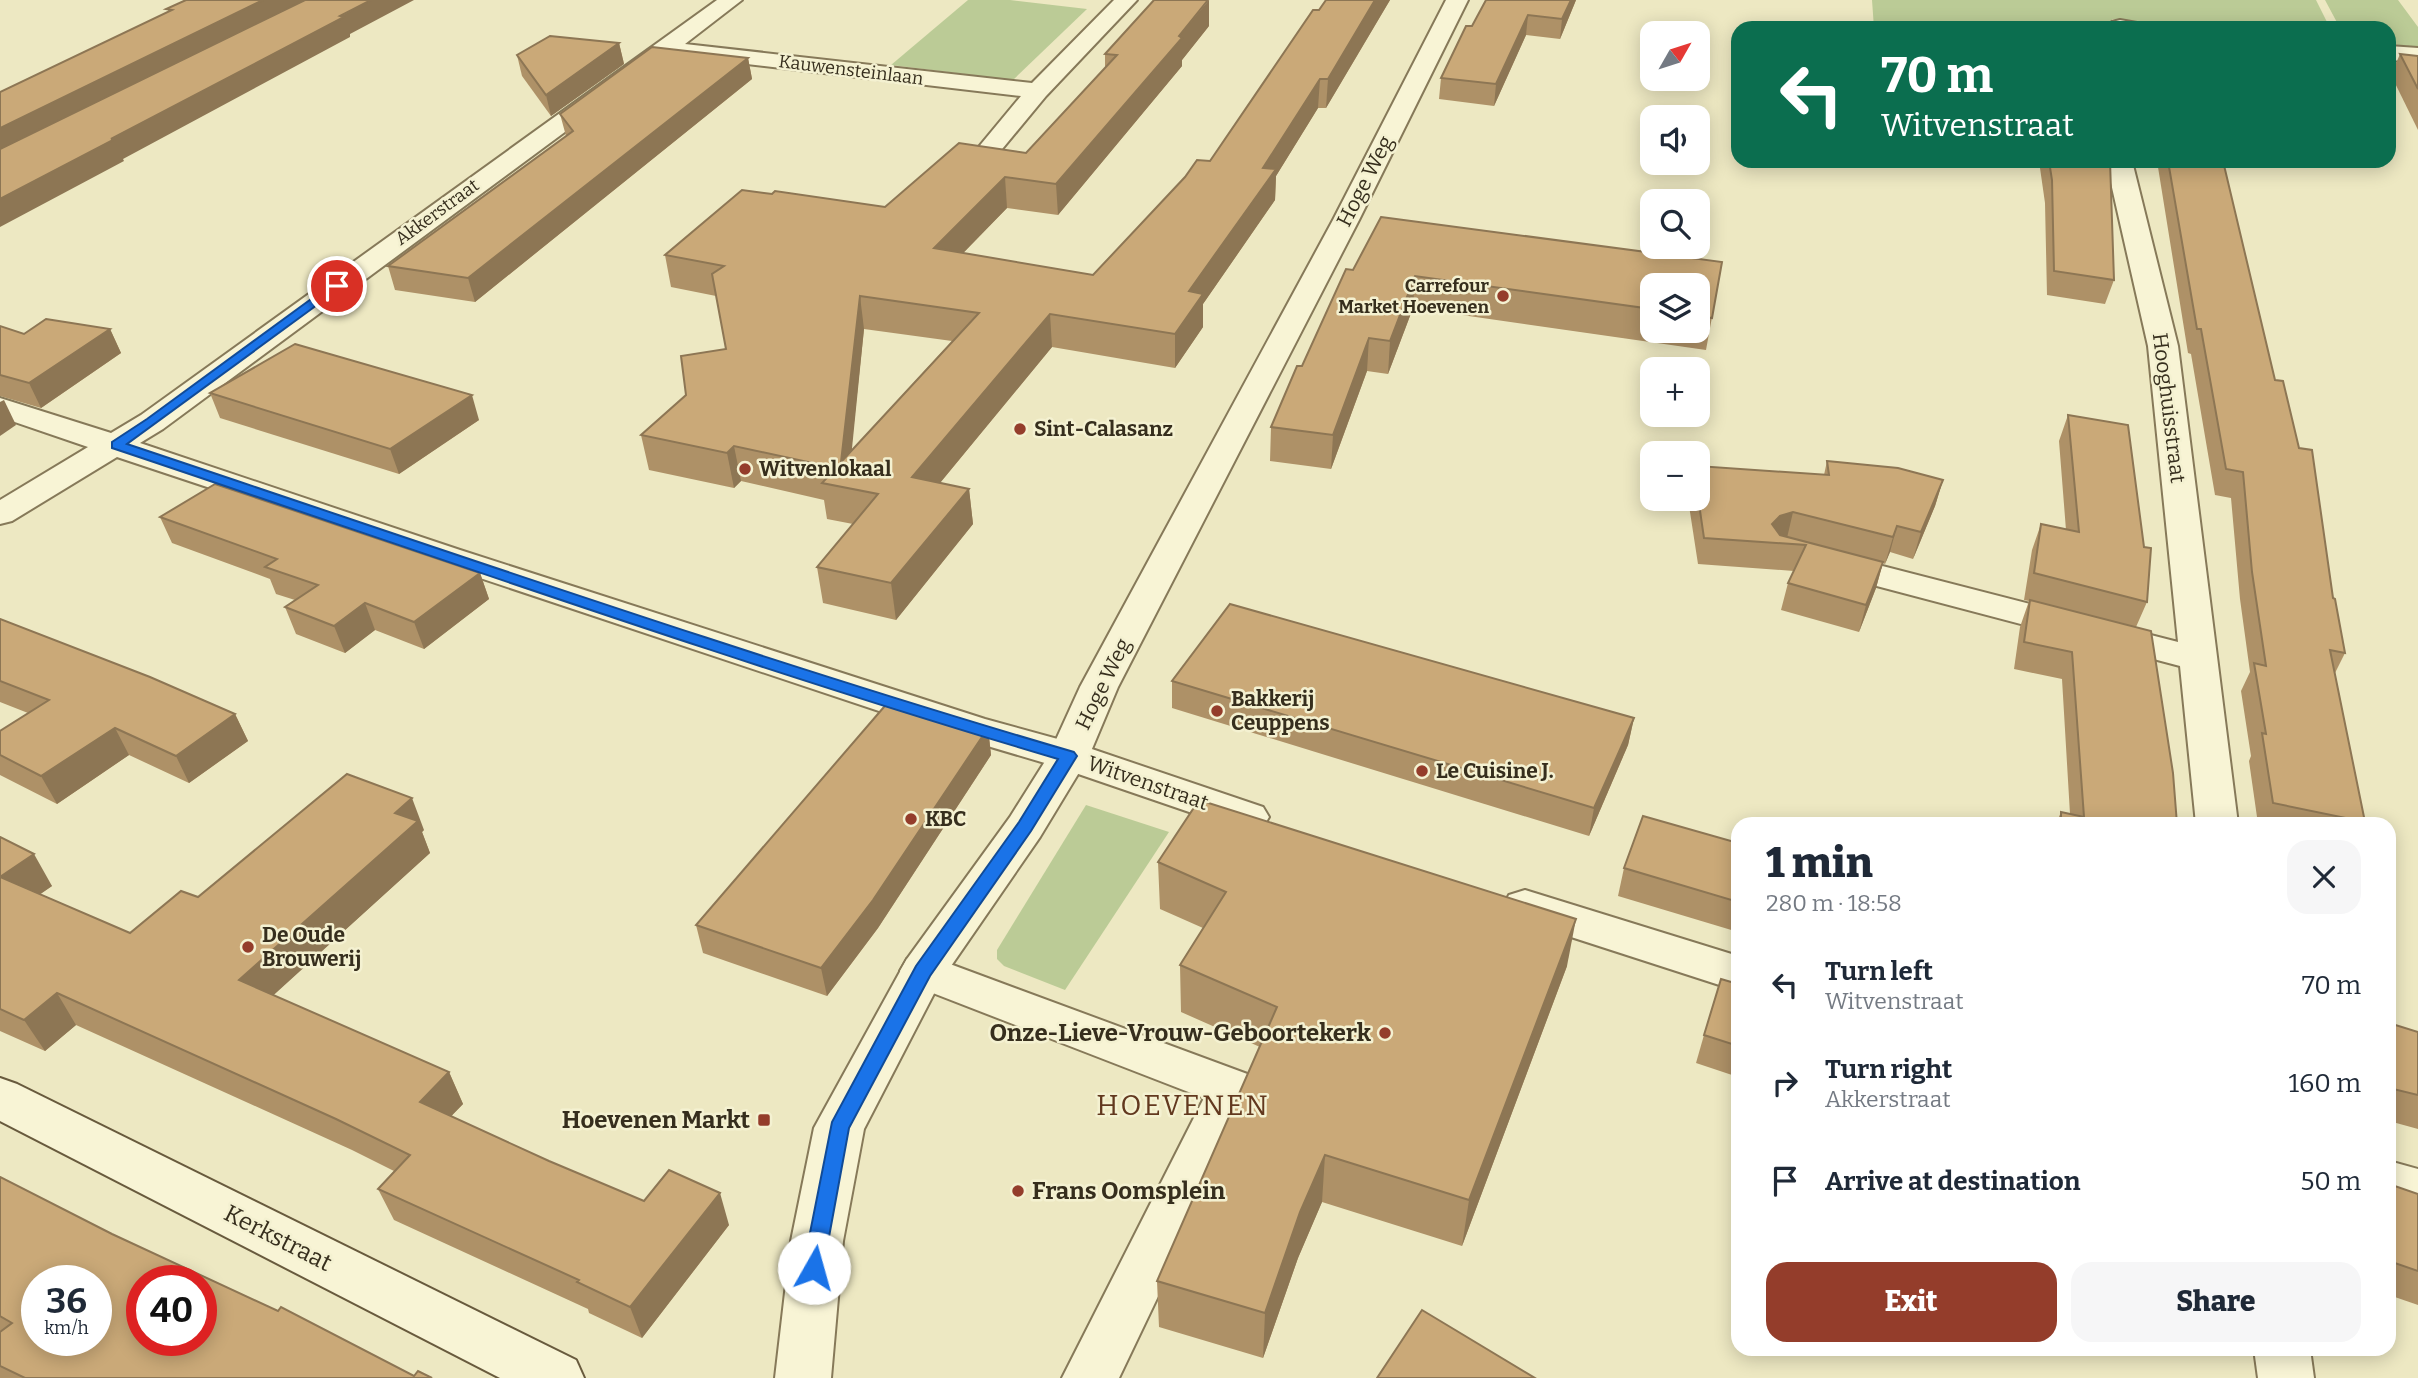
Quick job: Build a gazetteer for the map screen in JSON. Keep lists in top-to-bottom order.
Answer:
{
  "streets": {
    "street": [
      "Kauwensteinlaan",
      "Hoge Weg",
      "Akkerstraat",
      "Hooghuisstraat",
      "Witvenstraat",
      "Kerkstraat"
    ]
  },
  "crossings": [
    ["Kauwensteinlaan", "Akkerstraat"],
    ["Hoge Weg", "Witvenstraat"],
    ["Akkerstraat", "Witvenstraat"]
  ],
  "districts": ["HOEVENEN"],
  "places": {
    "other": [
      "Carrefour Market Hoevenen",
      "Sint-Calasanz",
      "Witvenlokaal",
      "Bakkerij Ceuppens",
      "Le Cuisine J.",
      "KBC",
      "De Oude Brouwerij",
      "Onze-Lieve-Vrouw-Geboortekerk",
      "Frans Oomsplein"
    ],
    "transit": ["Hoevenen Markt"]
  },
  "north": "top right",
  "page": {
    "map_buttons": ["+", "−"],
    "turn": ["70 m", "Witvenstraat"],
    "heading": ["1 min", "280 m · 18:58"],
    "list": [
      {
        "name": "Turn left",
        "note": "Witvenstraat",
        "value": "70 m"
      },
      {
        "name": "Turn right",
        "note": "Akkerstraat",
        "value": "160 m"
      },
      {
        "name": "Arrive at destination",
        "value": "50 m"
      }
    ],
    "buttons": ["Exit", "Share"],
    "speed": "36 km/h",
    "limit": "40"
  }
}
